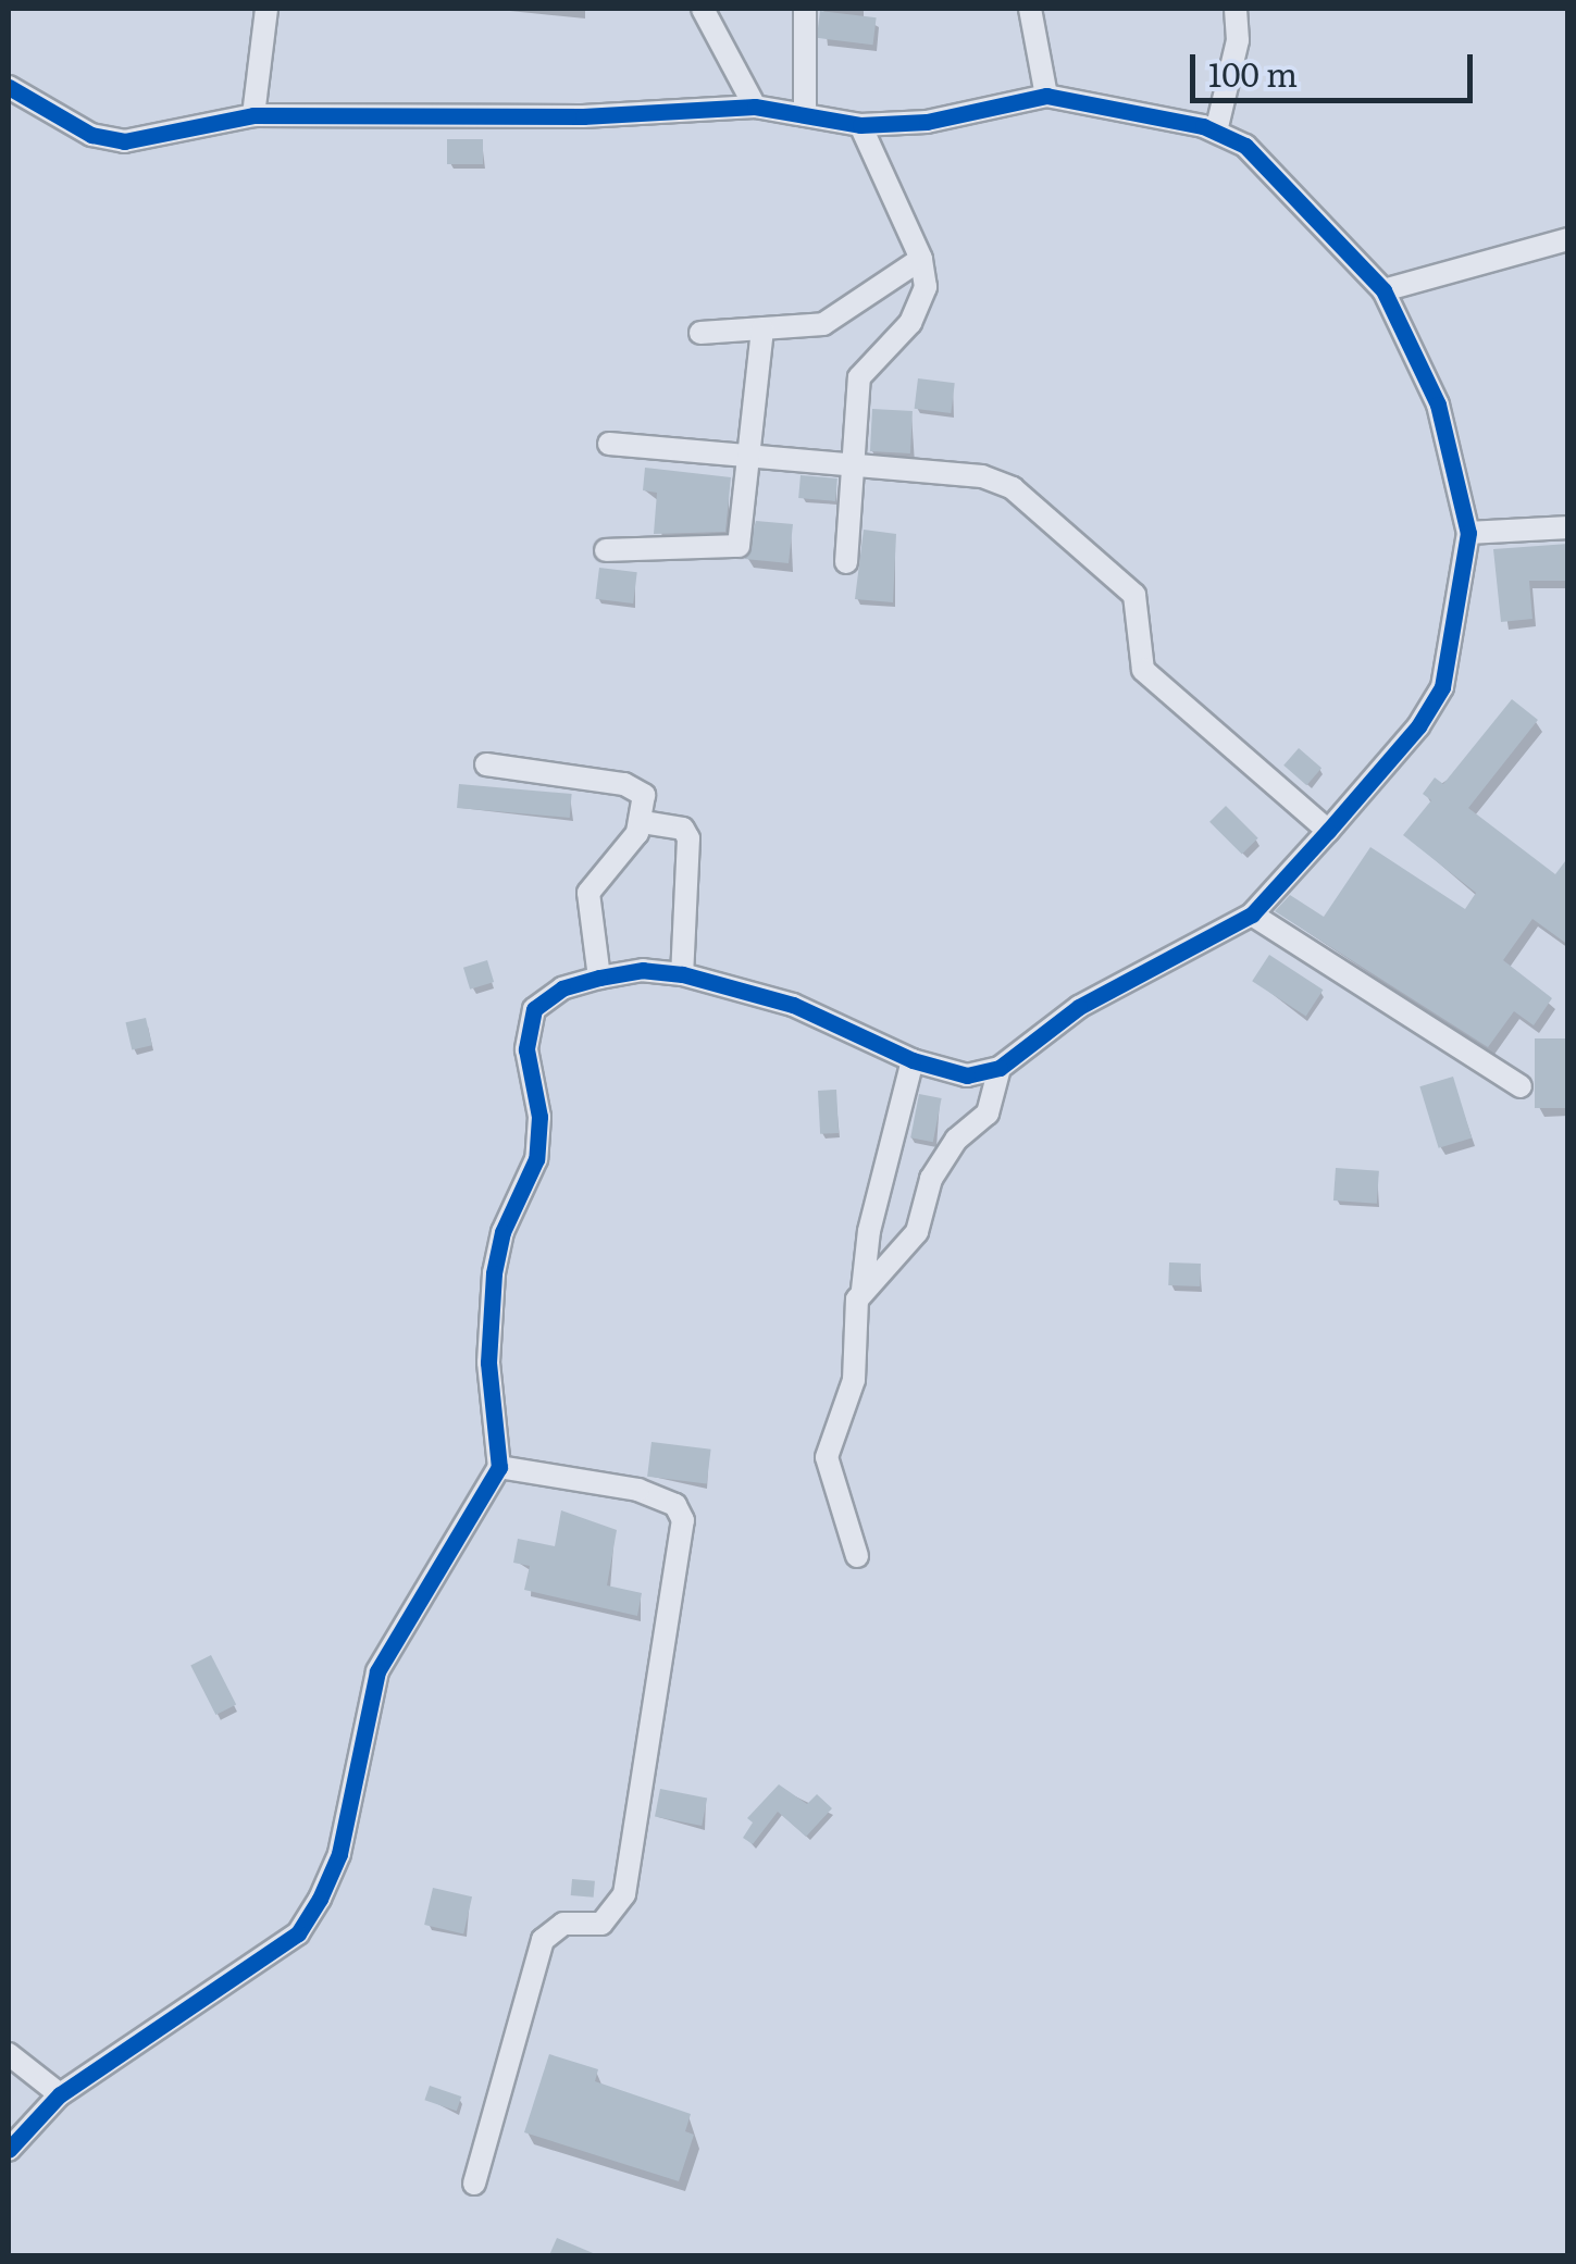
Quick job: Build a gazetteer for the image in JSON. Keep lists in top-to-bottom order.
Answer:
{
  "scale_bar": "100 m"
}
